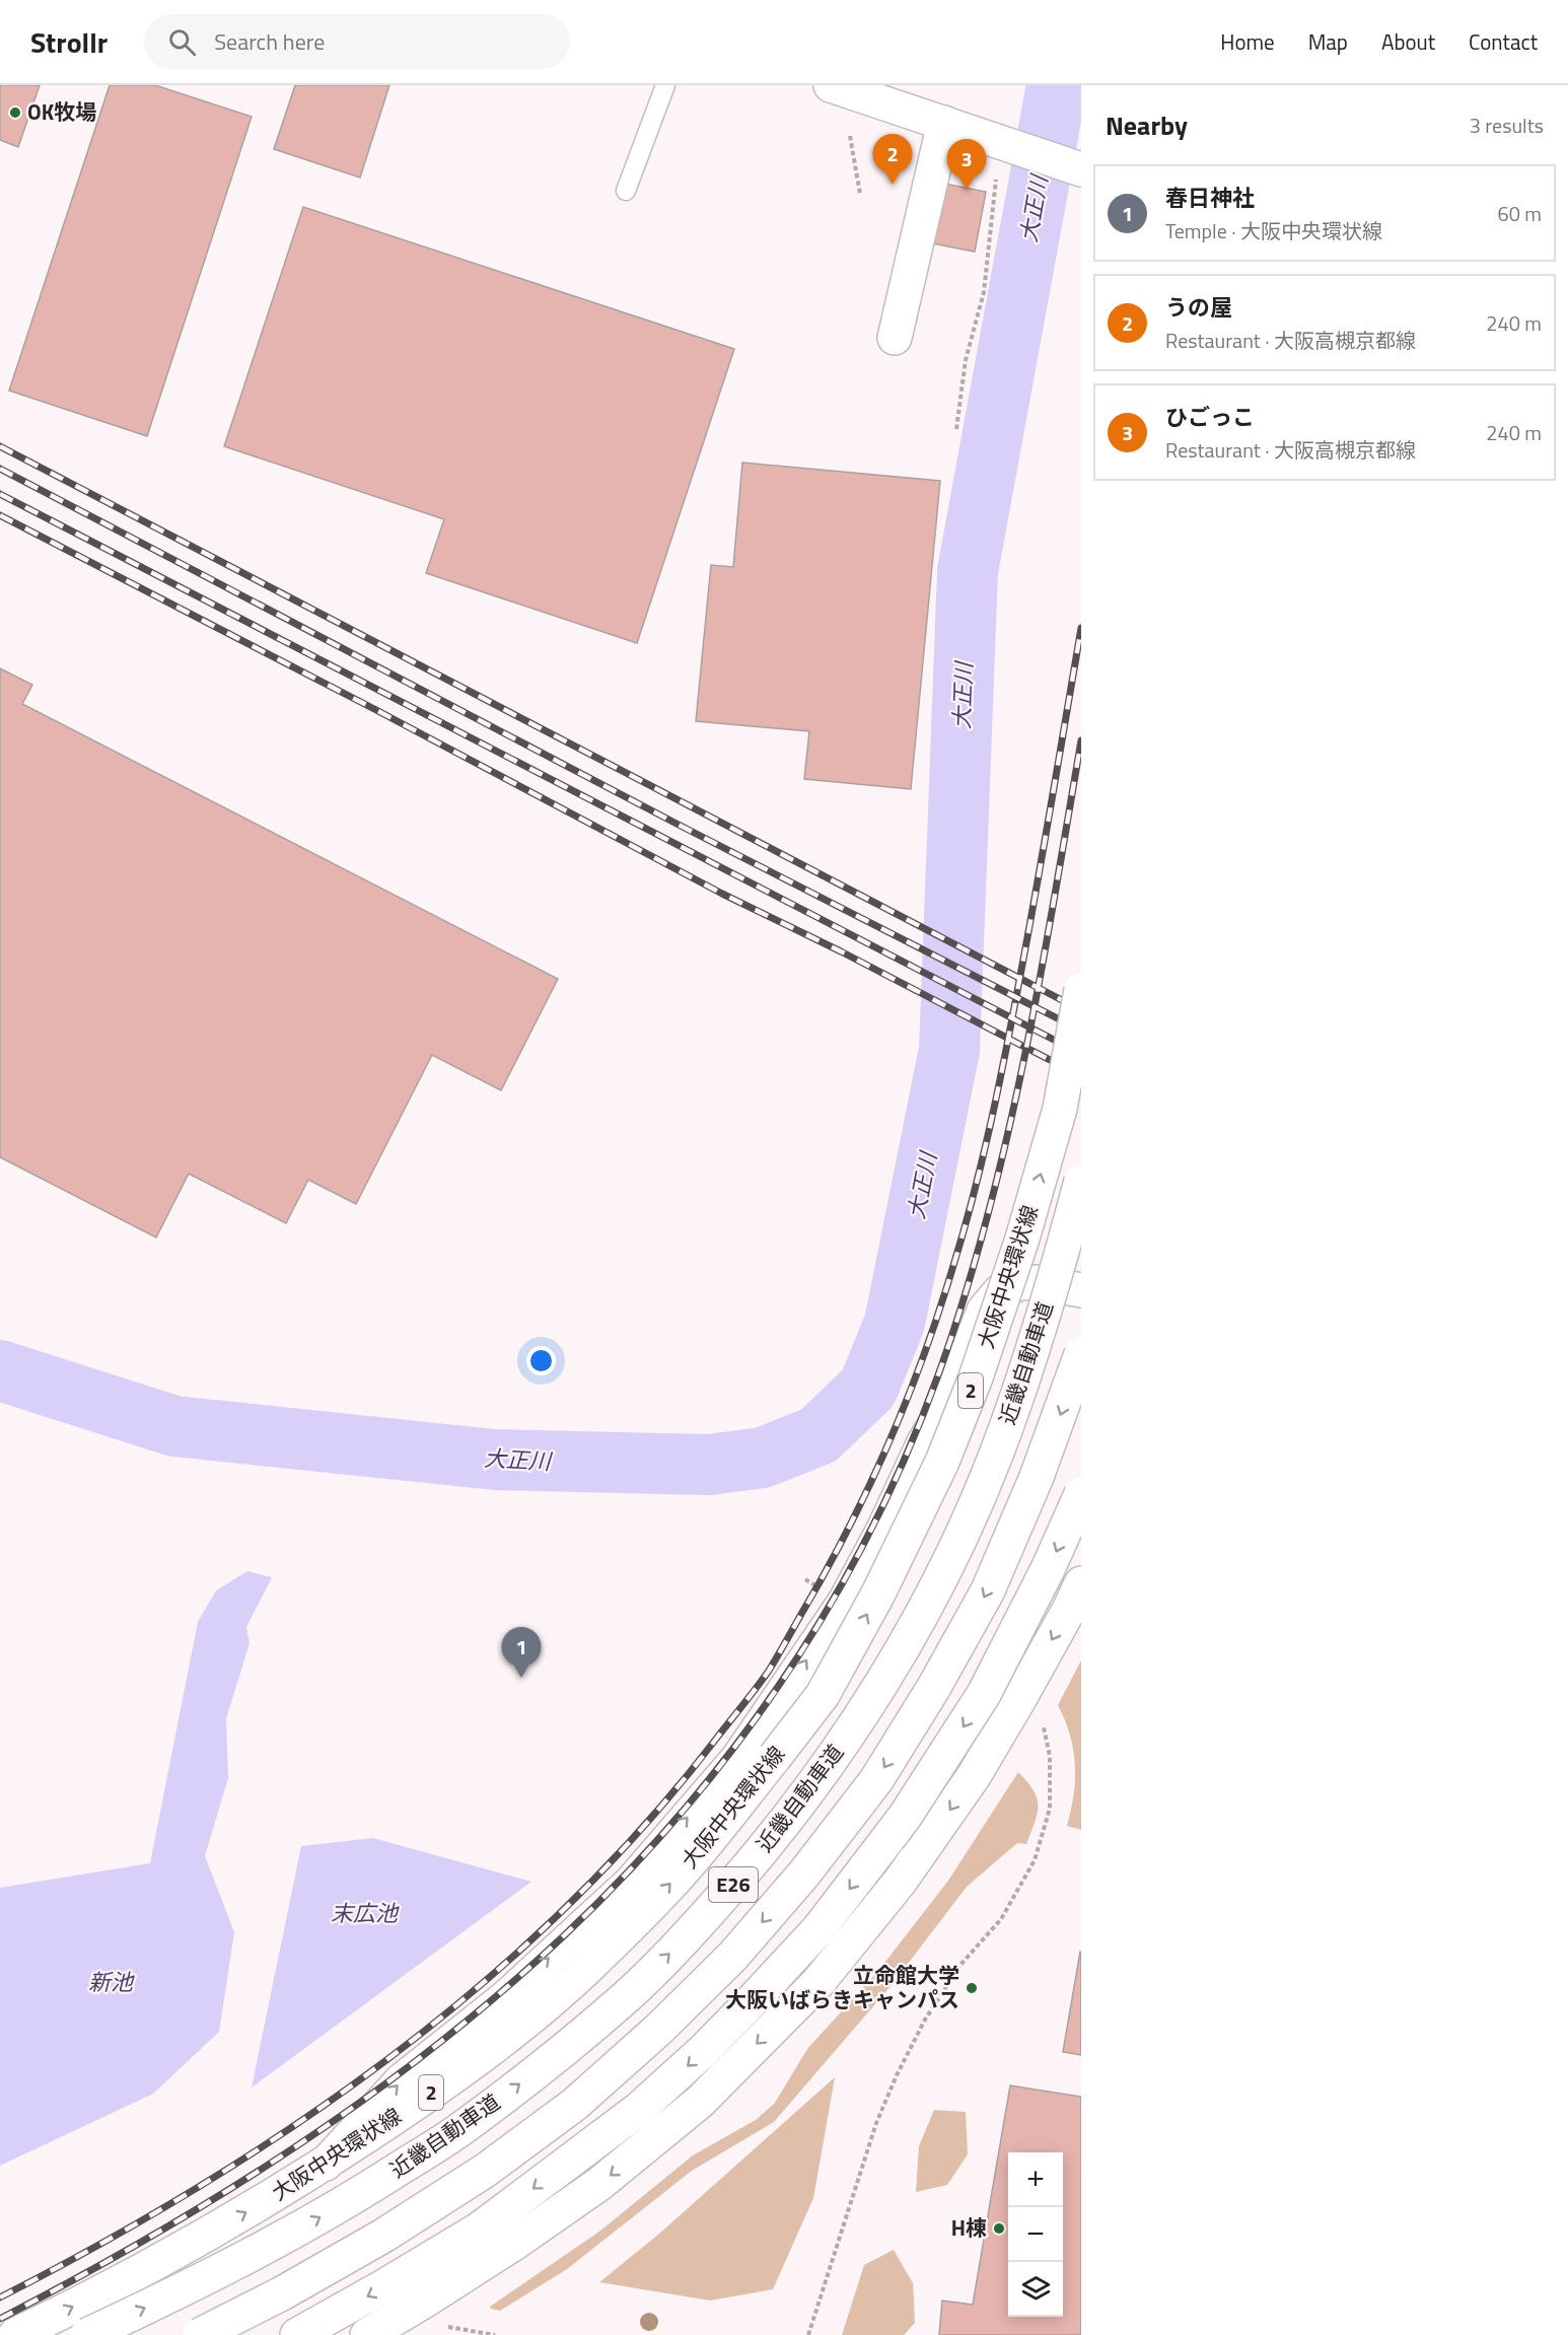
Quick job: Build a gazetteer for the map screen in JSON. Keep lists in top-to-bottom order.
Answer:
{
  "streets": {
    "main road": [
      "大阪中央環状線",
      "近畿自動車道",
      "2",
      "E26"
    ]
  },
  "water": ["大正川", "末広池", "新池"],
  "places": ["OK牧場", "立命館大学 大阪いばらきキャンパス", "H棟"],
  "page": {
    "header": "Strollr",
    "search": "Search here",
    "nav": [
      "Home",
      "Map",
      "About",
      "Contact"
    ],
    "heading": ["Nearby", "3 results"],
    "pins": ["2", "3", "1"],
    "list": [
      {
        "mark": "1",
        "name": "春日神社",
        "note": "Temple · 大阪中央環状線",
        "value": "60 m"
      },
      {
        "mark": "2",
        "name": "うの屋",
        "note": "Restaurant · 大阪高槻京都線",
        "value": "240 m"
      },
      {
        "mark": "3",
        "name": "ひごっこ",
        "note": "Restaurant · 大阪高槻京都線",
        "value": "240 m"
      }
    ],
    "map_buttons": ["+", "−"]
  }
}
